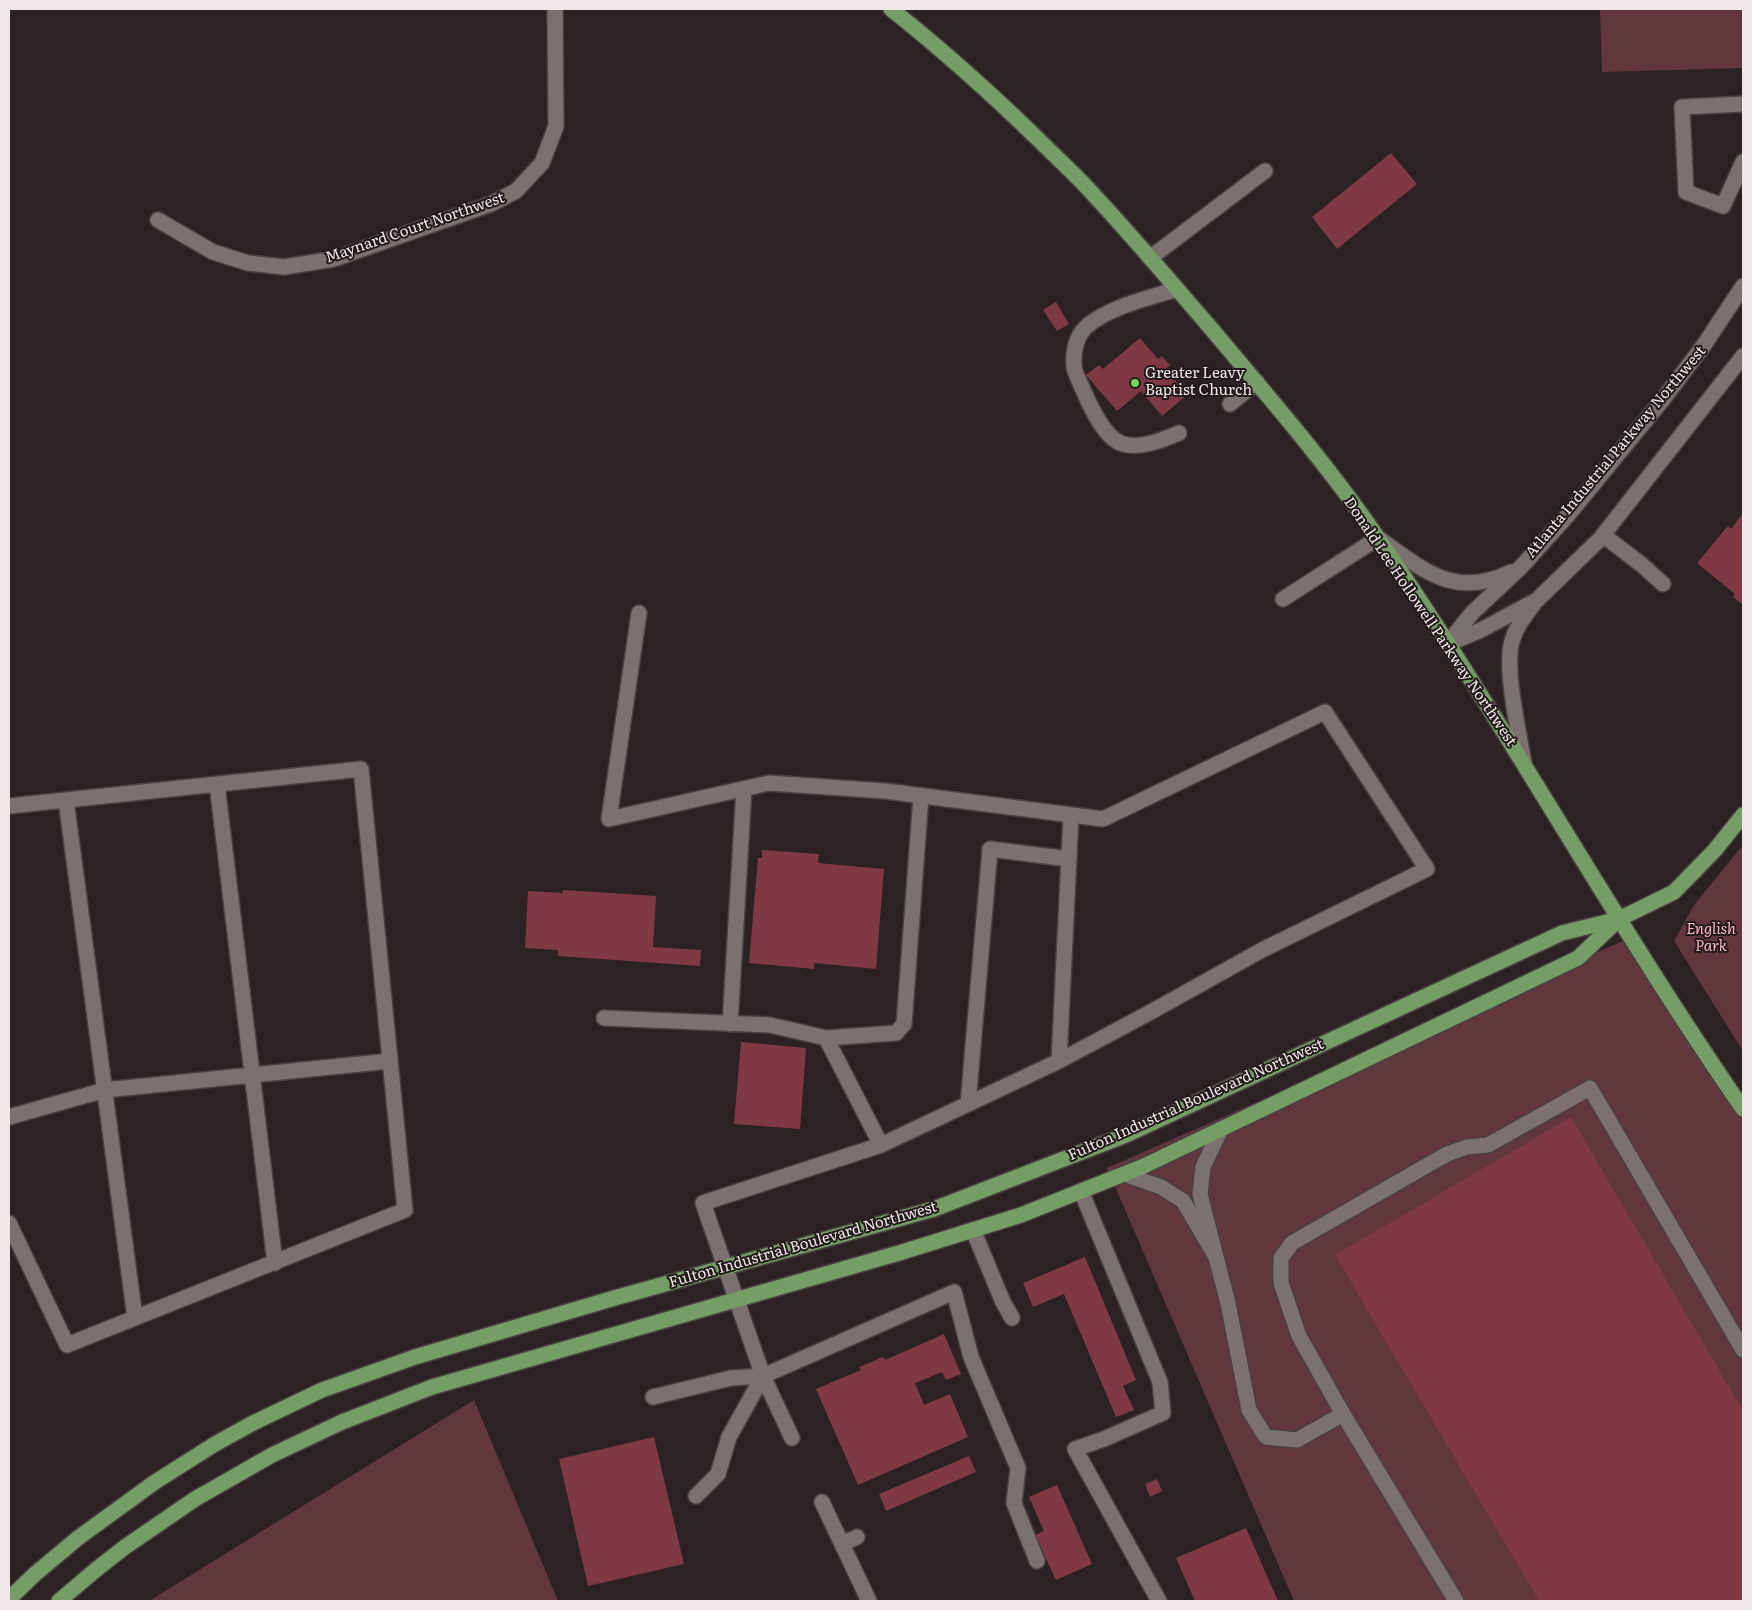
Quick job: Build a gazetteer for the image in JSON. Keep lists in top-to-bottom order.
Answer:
{
  "streets": {
    "main road": ["Donald Lee Hollowell Parkway Northwest", "Fulton Industrial Boulevard Northwest"],
    "street": ["Maynard Court Northwest", "Atlanta Industrial Parkway Northwest"]
  },
  "crossings": [
    ["Atlanta Industrial Parkway Northwest", "Donald Lee Hollowell Parkway Northwest"],
    ["Donald Lee Hollowell Parkway Northwest", "Fulton Industrial Boulevard Northwest"]
  ],
  "parks": ["English Park"],
  "places": ["Greater Leavy Baptist Church"]
}
